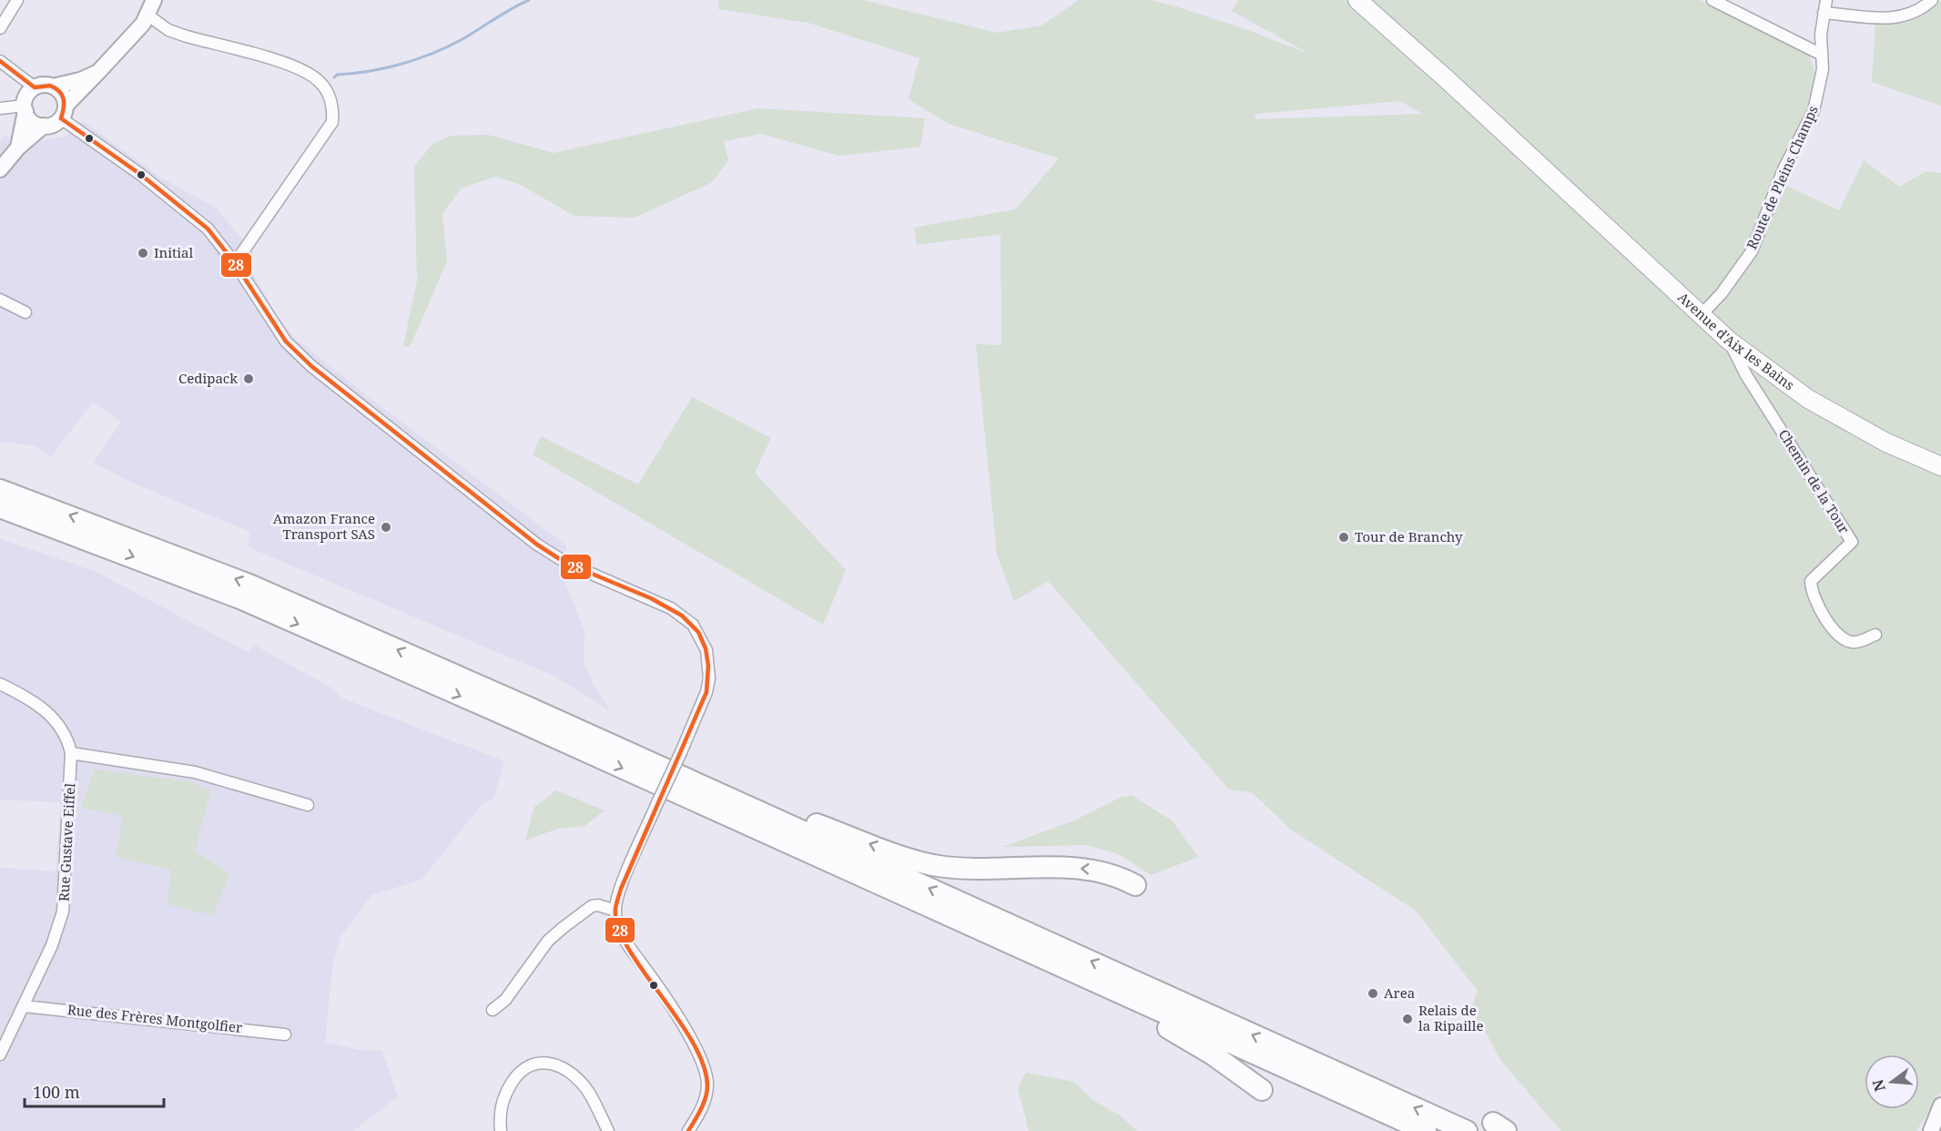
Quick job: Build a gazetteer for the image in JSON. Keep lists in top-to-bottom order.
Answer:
{
  "streets": {
    "main road": ["Avenue d'Aix les Bains"],
    "street": [
      "Route de Pleins Champs",
      "Chemin de la Tour",
      "Rue Gustave Eiffel",
      "Rue des Frères Montgolfier"
    ]
  },
  "crossings": [
    ["Route de Pleins Champs", "Avenue d'Aix les Bains"],
    ["Avenue d'Aix les Bains", "Chemin de la Tour"],
    ["Rue Gustave Eiffel", "Rue des Frères Montgolfier"]
  ],
  "places": [
    "Initial",
    "Cedipack",
    "Amazon France Transport SAS",
    "Tour de Branchy",
    "Area",
    "Relais de la Ripaille"
  ],
  "lines": ["transit line 28"],
  "scale_bar": "100 m",
  "north": "left"
}
